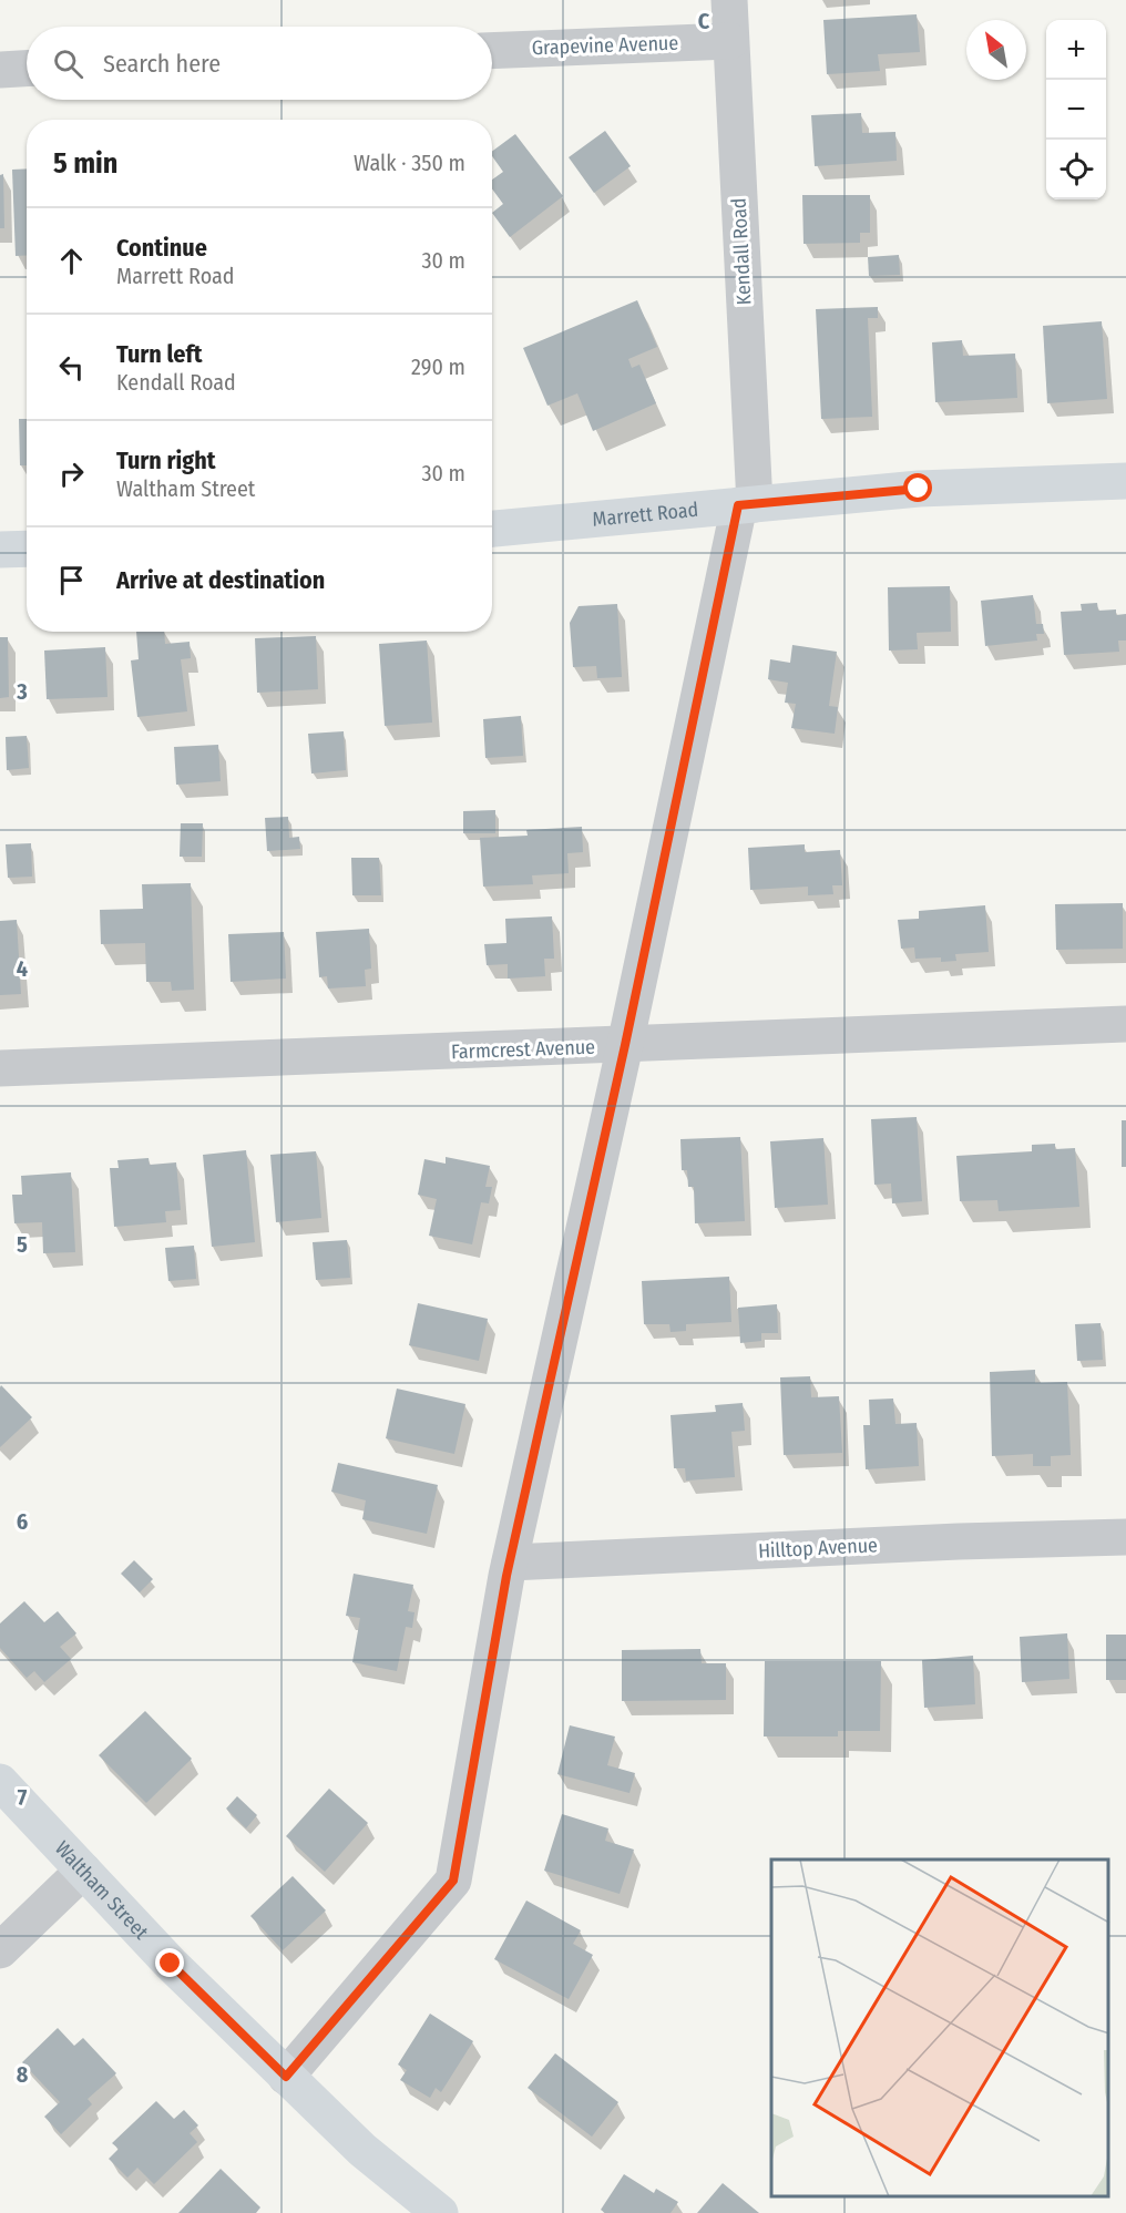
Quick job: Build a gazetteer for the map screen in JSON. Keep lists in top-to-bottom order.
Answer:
{
  "streets": {
    "main road": ["Marrett Road", "Waltham Street"],
    "street": [
      "Grapevine Avenue",
      "Kendall Road",
      "Farmcrest Avenue",
      "Hilltop Avenue"
    ]
  },
  "crossings": [
    ["Grapevine Avenue", "Kendall Road"],
    ["Kendall Road", "Marrett Road"],
    ["Kendall Road", "Farmcrest Avenue"],
    ["Kendall Road", "Hilltop Avenue"],
    ["Kendall Road", "Waltham Street"]
  ],
  "north": "top left",
  "page": {
    "map_buttons": ["+", "−"],
    "search": "Search here",
    "heading": ["5 min", "Walk · 350 m"],
    "list": [
      ["Continue", "Marrett Road", "30 m"],
      ["Turn left", "Kendall Road", "290 m"],
      ["Turn right", "Waltham Street", "30 m"],
      "Arrive at destination"
    ]
  },
  "grid": {
    "columns": ["C"],
    "rows": [
      "3",
      "4",
      "5",
      "6",
      "7",
      "8"
    ]
  }
}
